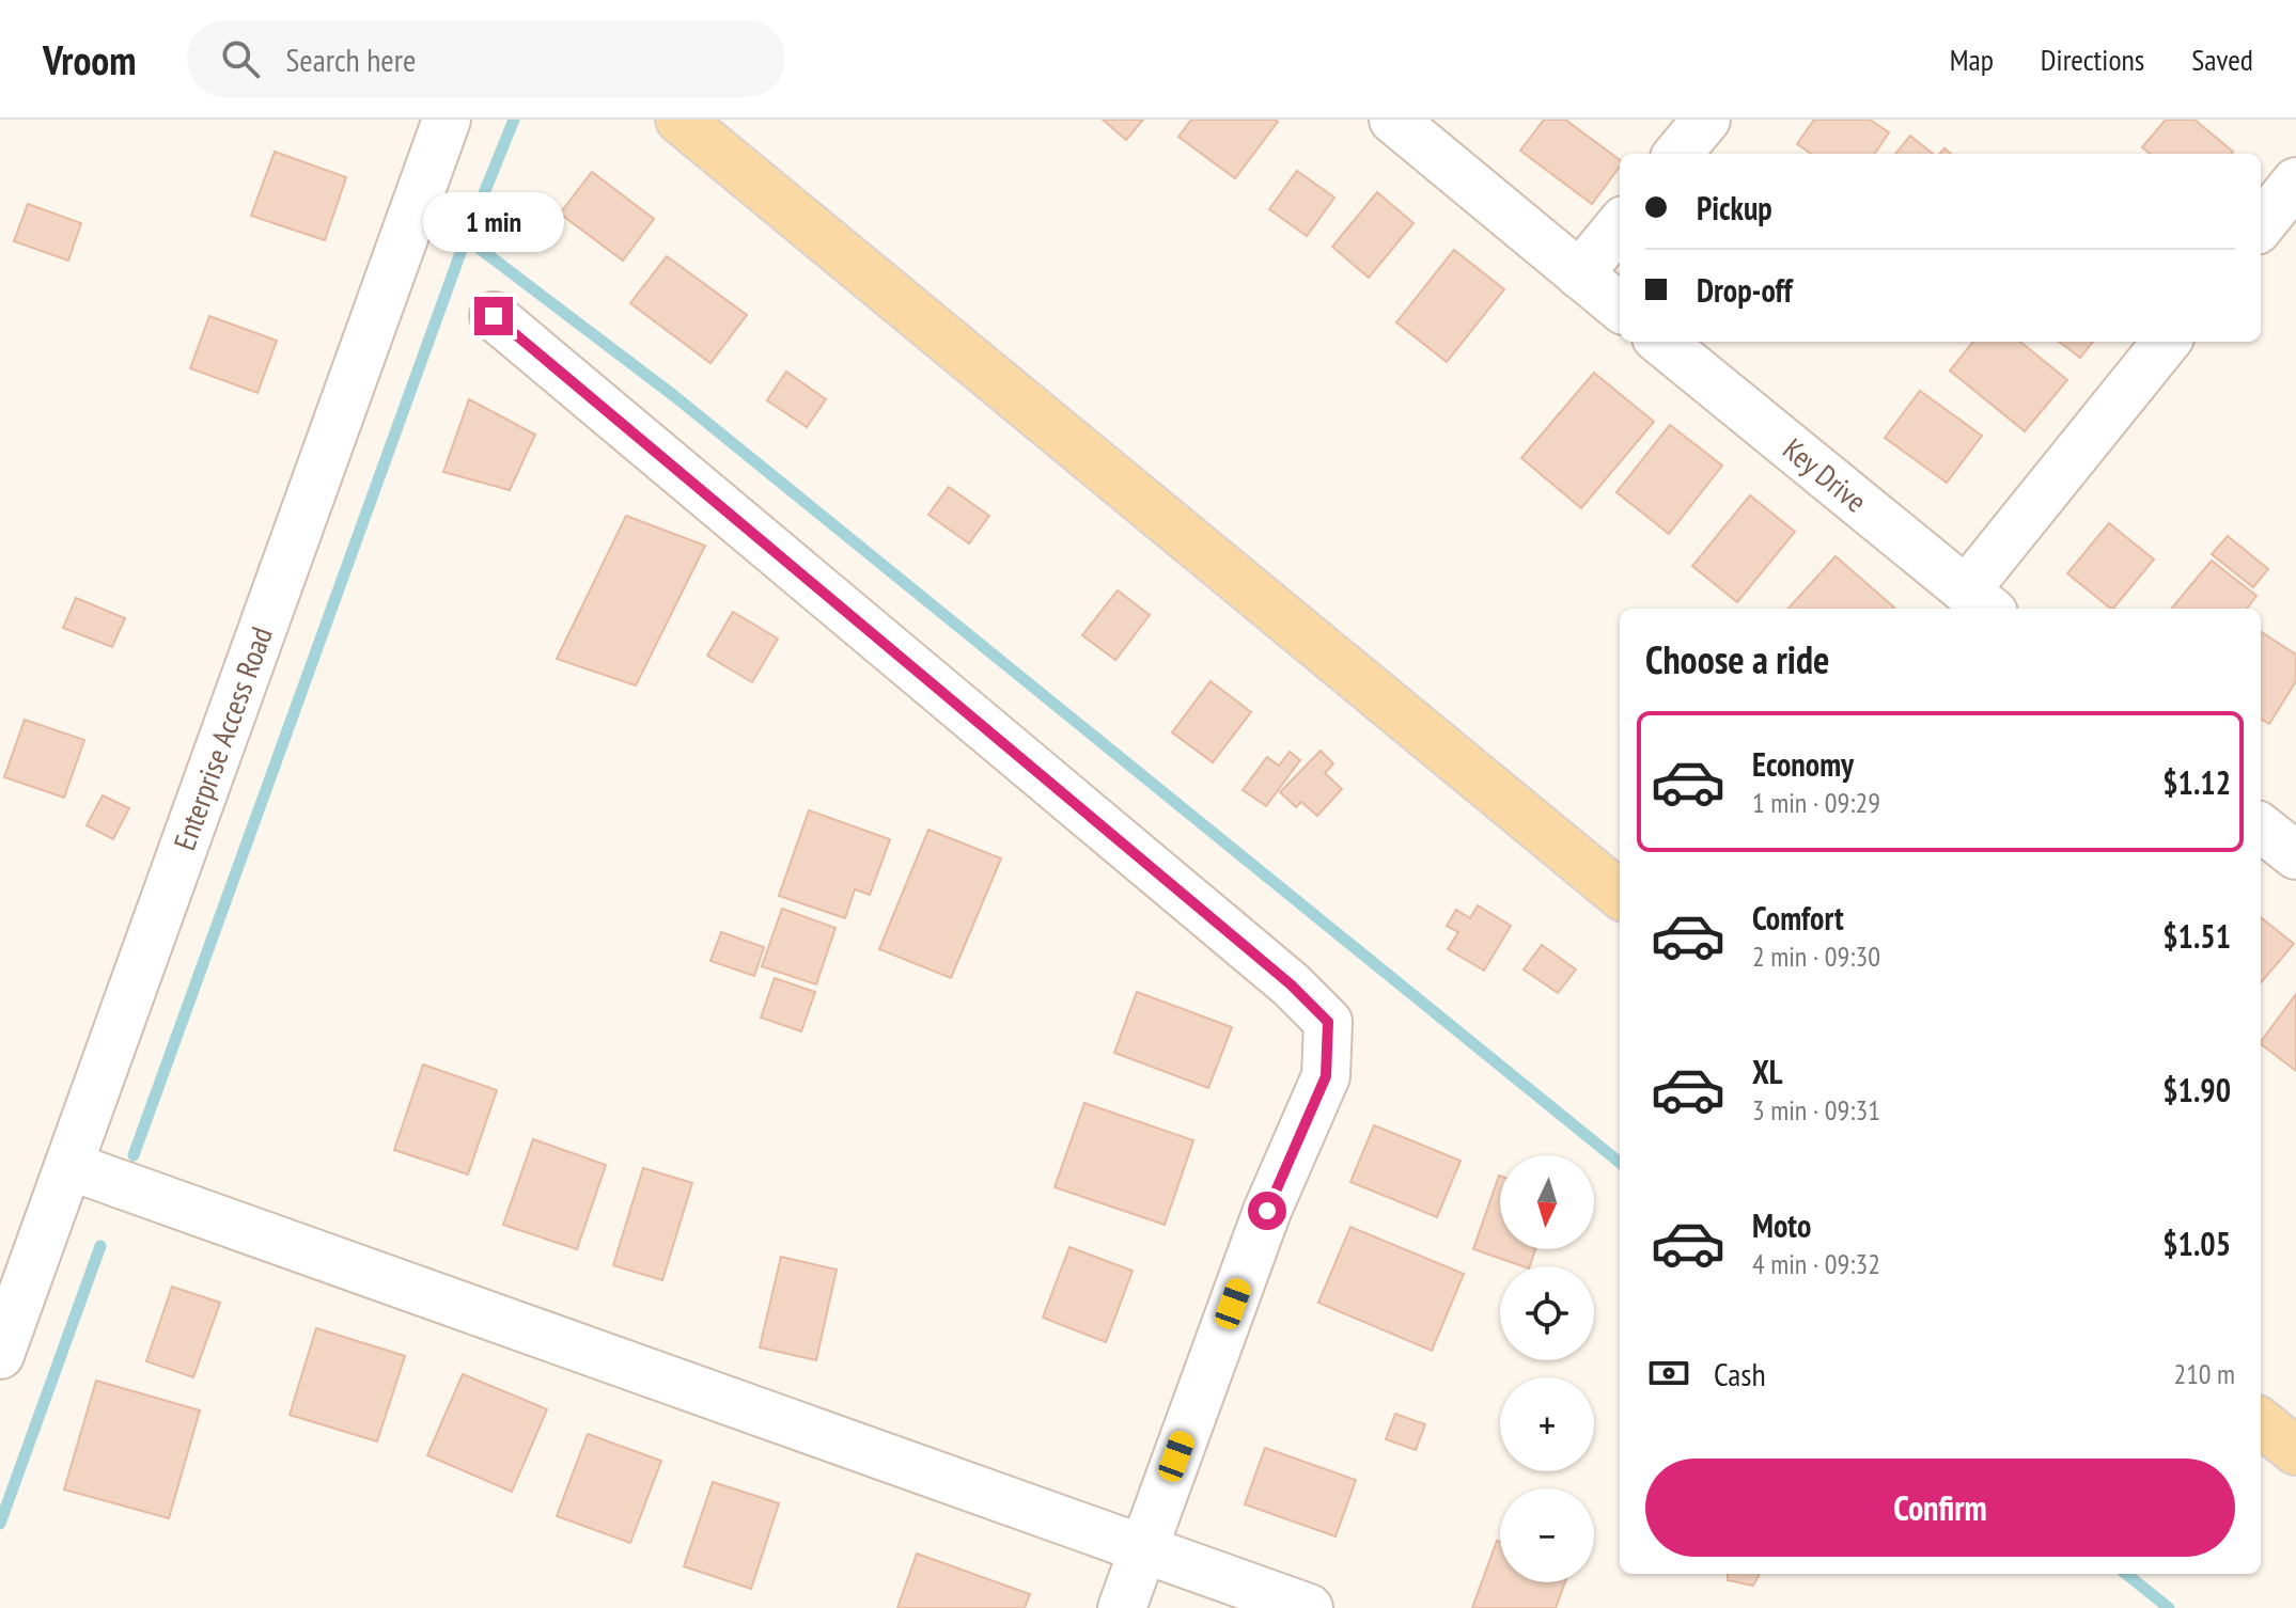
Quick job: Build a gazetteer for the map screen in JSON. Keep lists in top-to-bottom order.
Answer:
{
  "streets": {
    "street": ["Key Drive", "Enterprise Access Road"]
  },
  "north": "bottom",
  "page": {
    "header": "Vroom",
    "search": "Search here",
    "nav": ["Map", "Directions", "Saved"],
    "banner": ["Pickup", "Drop-off"],
    "bubble": "1 min",
    "heading": "Choose a ride",
    "list": [
      {
        "name": "Economy",
        "note": "1 min · 09:29",
        "value": "$1.12"
      },
      {
        "name": "Comfort",
        "note": "2 min · 09:30",
        "value": "$1.51"
      },
      {
        "name": "XL",
        "note": "3 min · 09:31",
        "value": "$1.90"
      },
      {
        "name": "Moto",
        "note": "4 min · 09:32",
        "value": "$1.05"
      }
    ],
    "map_buttons": ["+", "−"],
    "pay": ["Cash", "210 m"],
    "buttons": "Confirm"
  }
}
